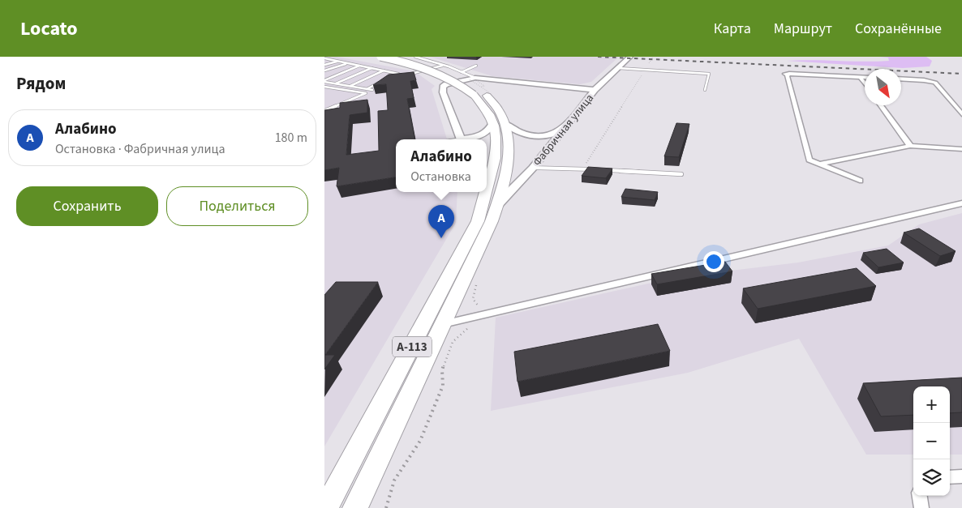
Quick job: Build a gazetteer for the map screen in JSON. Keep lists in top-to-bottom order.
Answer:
{
  "streets": {
    "highway": ["А-113"],
    "street": ["Фабричная улица"]
  },
  "crossings": [
    ["Фабричная улица", "А-113"]
  ],
  "north": "bottom right",
  "page": {
    "header": "Locato",
    "nav": ["Карта", "Маршрут", "Сохранённые"],
    "heading": "Рядом",
    "list": [
      {
        "mark": "A",
        "name": "Алабино",
        "note": "Остановка · Фабричная улица",
        "value": "180 m"
      }
    ],
    "popup": ["Алабино", "Остановка"],
    "buttons": ["Сохранить", "Поделиться"],
    "pins": "A",
    "map_buttons": ["+", "−"]
  }
}
